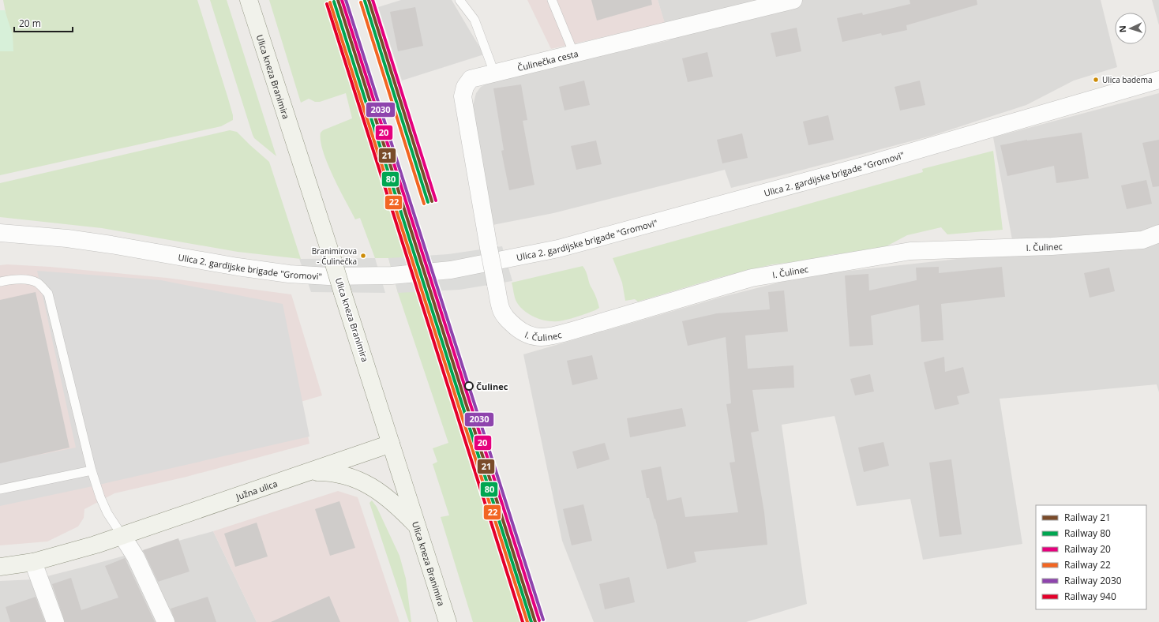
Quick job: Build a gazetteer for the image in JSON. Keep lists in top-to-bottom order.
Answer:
{
  "streets": {
    "main road": ["Ulica kneza Branimira", "Južna ulica"],
    "street": ["Čulinečka cesta", "Ulica 2. gardijske brigade \"Gromovi\"", "I. Čulinec"]
  },
  "crossings": [
    ["Čulinečka cesta", "I. Čulinec"],
    ["Ulica kneza Branimira", "Južna ulica"]
  ],
  "places": ["Ulica badema", "Branimirova - Čulinečka", "Čulinec"],
  "lines": [
    "rail line 21",
    "rail line 20",
    "rail line 2030",
    "rail line 80",
    "rail line 22",
    "rail line 940"
  ],
  "legend": [
    "Railway 21",
    "Railway 80",
    "Railway 20",
    "Railway 22",
    "Railway 2030",
    "Railway 940"
  ],
  "scale_bar": "20 m",
  "north": "left"
}
